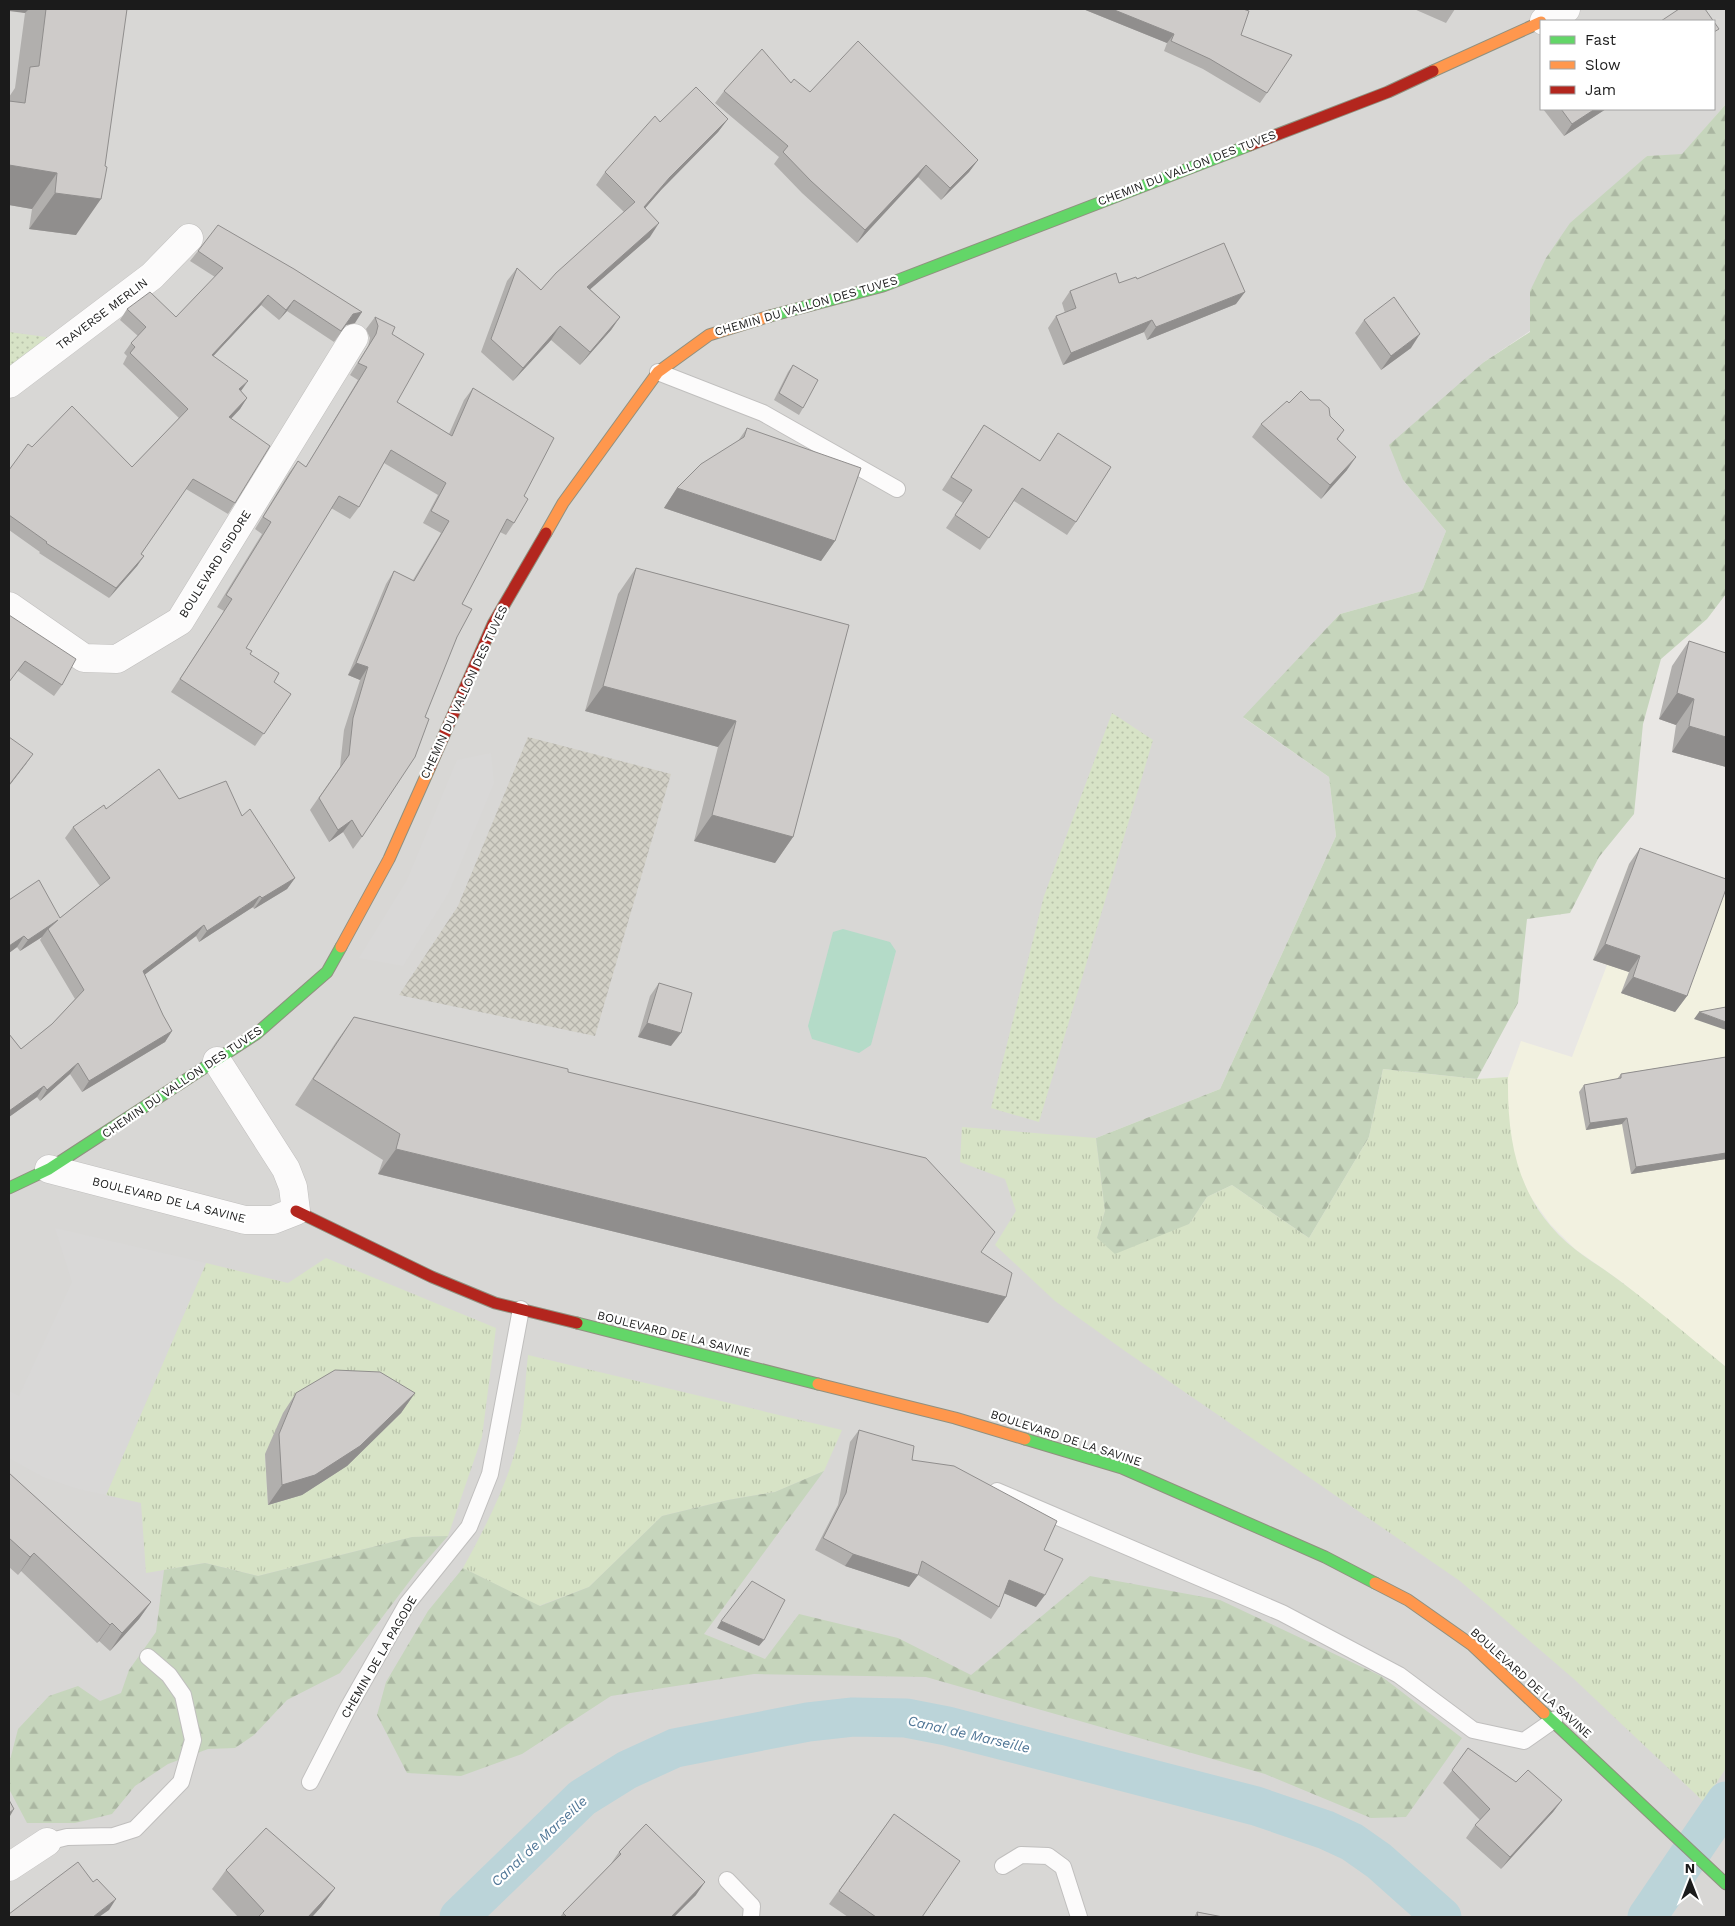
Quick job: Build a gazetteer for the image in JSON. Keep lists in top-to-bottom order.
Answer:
{
  "streets": {
    "street": [
      "CHEMIN DU VALLON DES TUVES",
      "TRAVERSE MERLIN",
      "BOULEVARD ISIDORE",
      "BOULEVARD DE LA SAVINE"
    ],
    "lane": ["CHEMIN DE LA PAGODE"]
  },
  "crossings": [
    ["CHEMIN DU VALLON DES TUVES", "BOULEVARD DE LA SAVINE"],
    ["BOULEVARD DE LA SAVINE", "CHEMIN DE LA PAGODE"]
  ],
  "water": ["Canal de Marseille"],
  "legend": ["Fast", "Slow", "Jam"],
  "north": "top"
}
